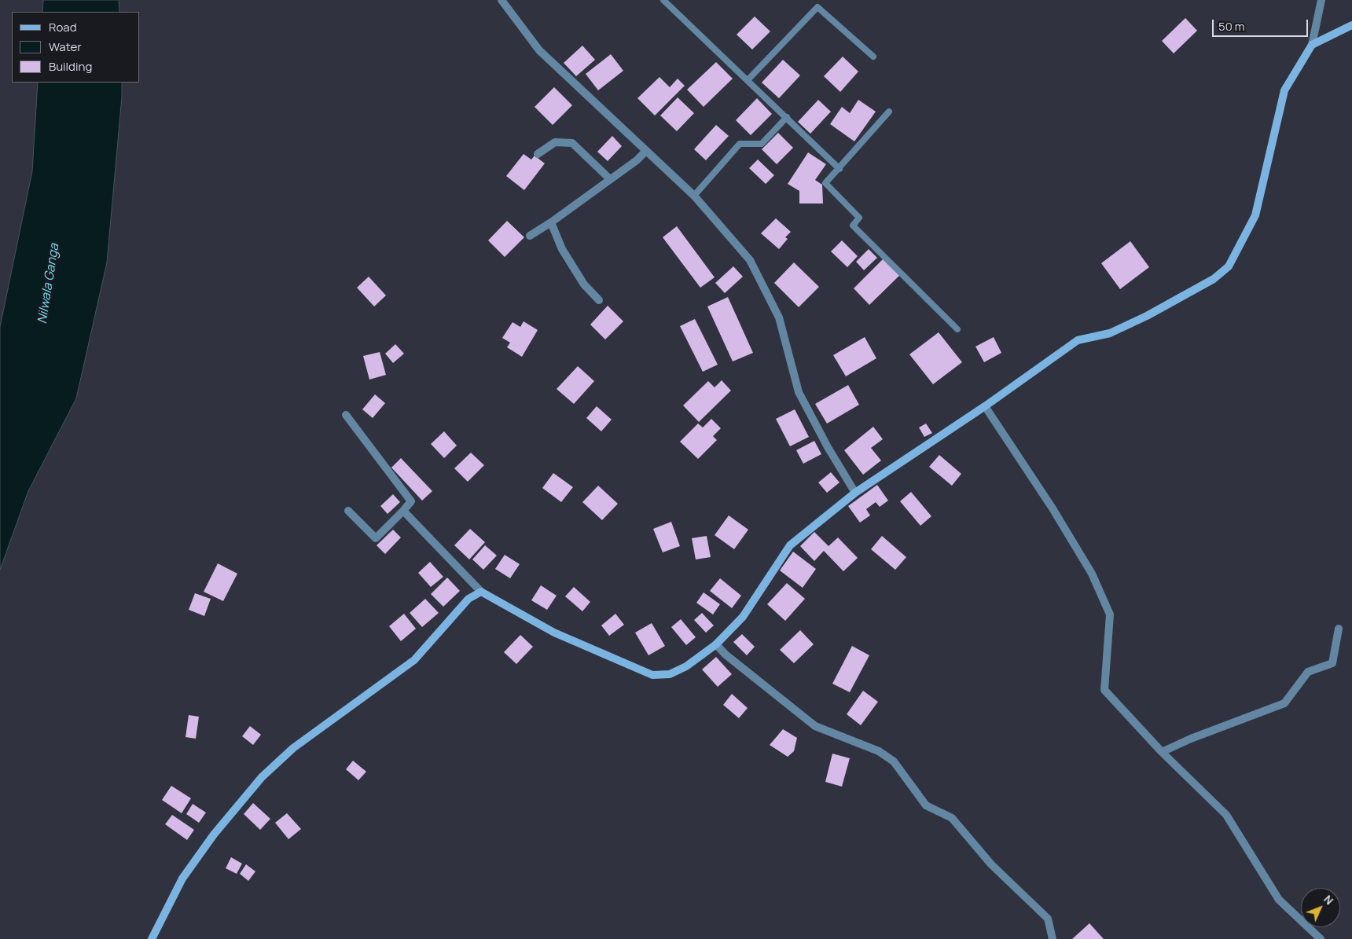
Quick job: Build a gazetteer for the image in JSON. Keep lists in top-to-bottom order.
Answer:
{
  "water": ["Nilwala Ganga"],
  "legend": ["Road", "Water", "Building"],
  "scale_bar": "50 m",
  "north": "top right"
}
